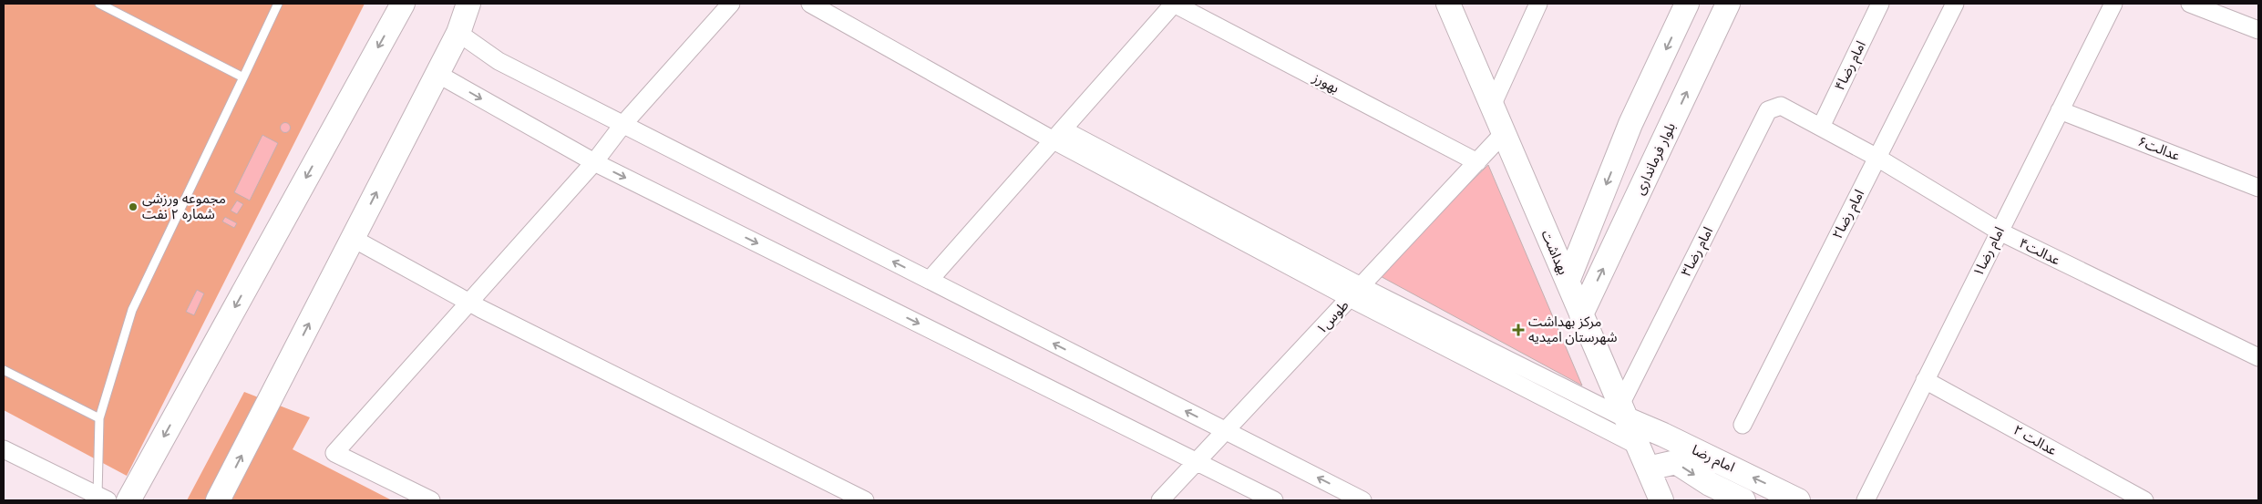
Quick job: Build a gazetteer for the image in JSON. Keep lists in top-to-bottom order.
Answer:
{
  "streets": {
    "street": [
      "امام رضا۴",
      "بهورز",
      "عدالت۶",
      "بلوار فرمانداری",
      "امام رضا۲",
      "امام رضا۳",
      "امام رضا۱",
      "عدالت۴",
      "بهداشت",
      "طوس۱",
      "عدالت ۲",
      "امام رضا"
    ]
  },
  "crossings": [
    ["امام رضا۴", "عدالت۴"],
    ["بهورز", "طوس۱"],
    ["عدالت۶", "امام رضا۱"],
    ["بلوار فرمانداری", "بهداشت"],
    ["امام رضا۲", "عدالت۴"],
    ["امام رضا۳", "عدالت۴"],
    ["امام رضا۳", "بهداشت"],
    ["امام رضا۳", "امام رضا"],
    ["امام رضا۱", "عدالت۴"],
    ["امام رضا۱", "عدالت ۲"],
    ["بهداشت", "طوس۱"],
    ["بهداشت", "امام رضا"]
  ],
  "places": {
    "other": ["مجموعه ورزشی شماره ۲ نفت"],
    "health": ["مرکز بهداشت شهرستان امیدیه"]
  }
}
